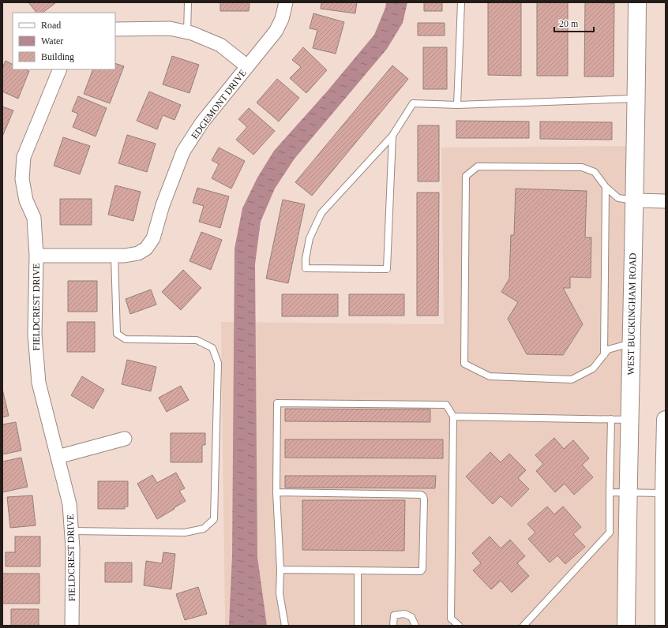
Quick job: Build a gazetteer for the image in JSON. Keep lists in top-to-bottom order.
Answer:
{
  "streets": {
    "main road": ["WEST BUCKINGHAM ROAD"],
    "street": ["EDGEMONT DRIVE", "FIELDCREST DRIVE"]
  },
  "crossings": [
    ["EDGEMONT DRIVE", "FIELDCREST DRIVE"]
  ],
  "legend": ["Road", "Water", "Building"],
  "scale_bar": "20 m"
}
